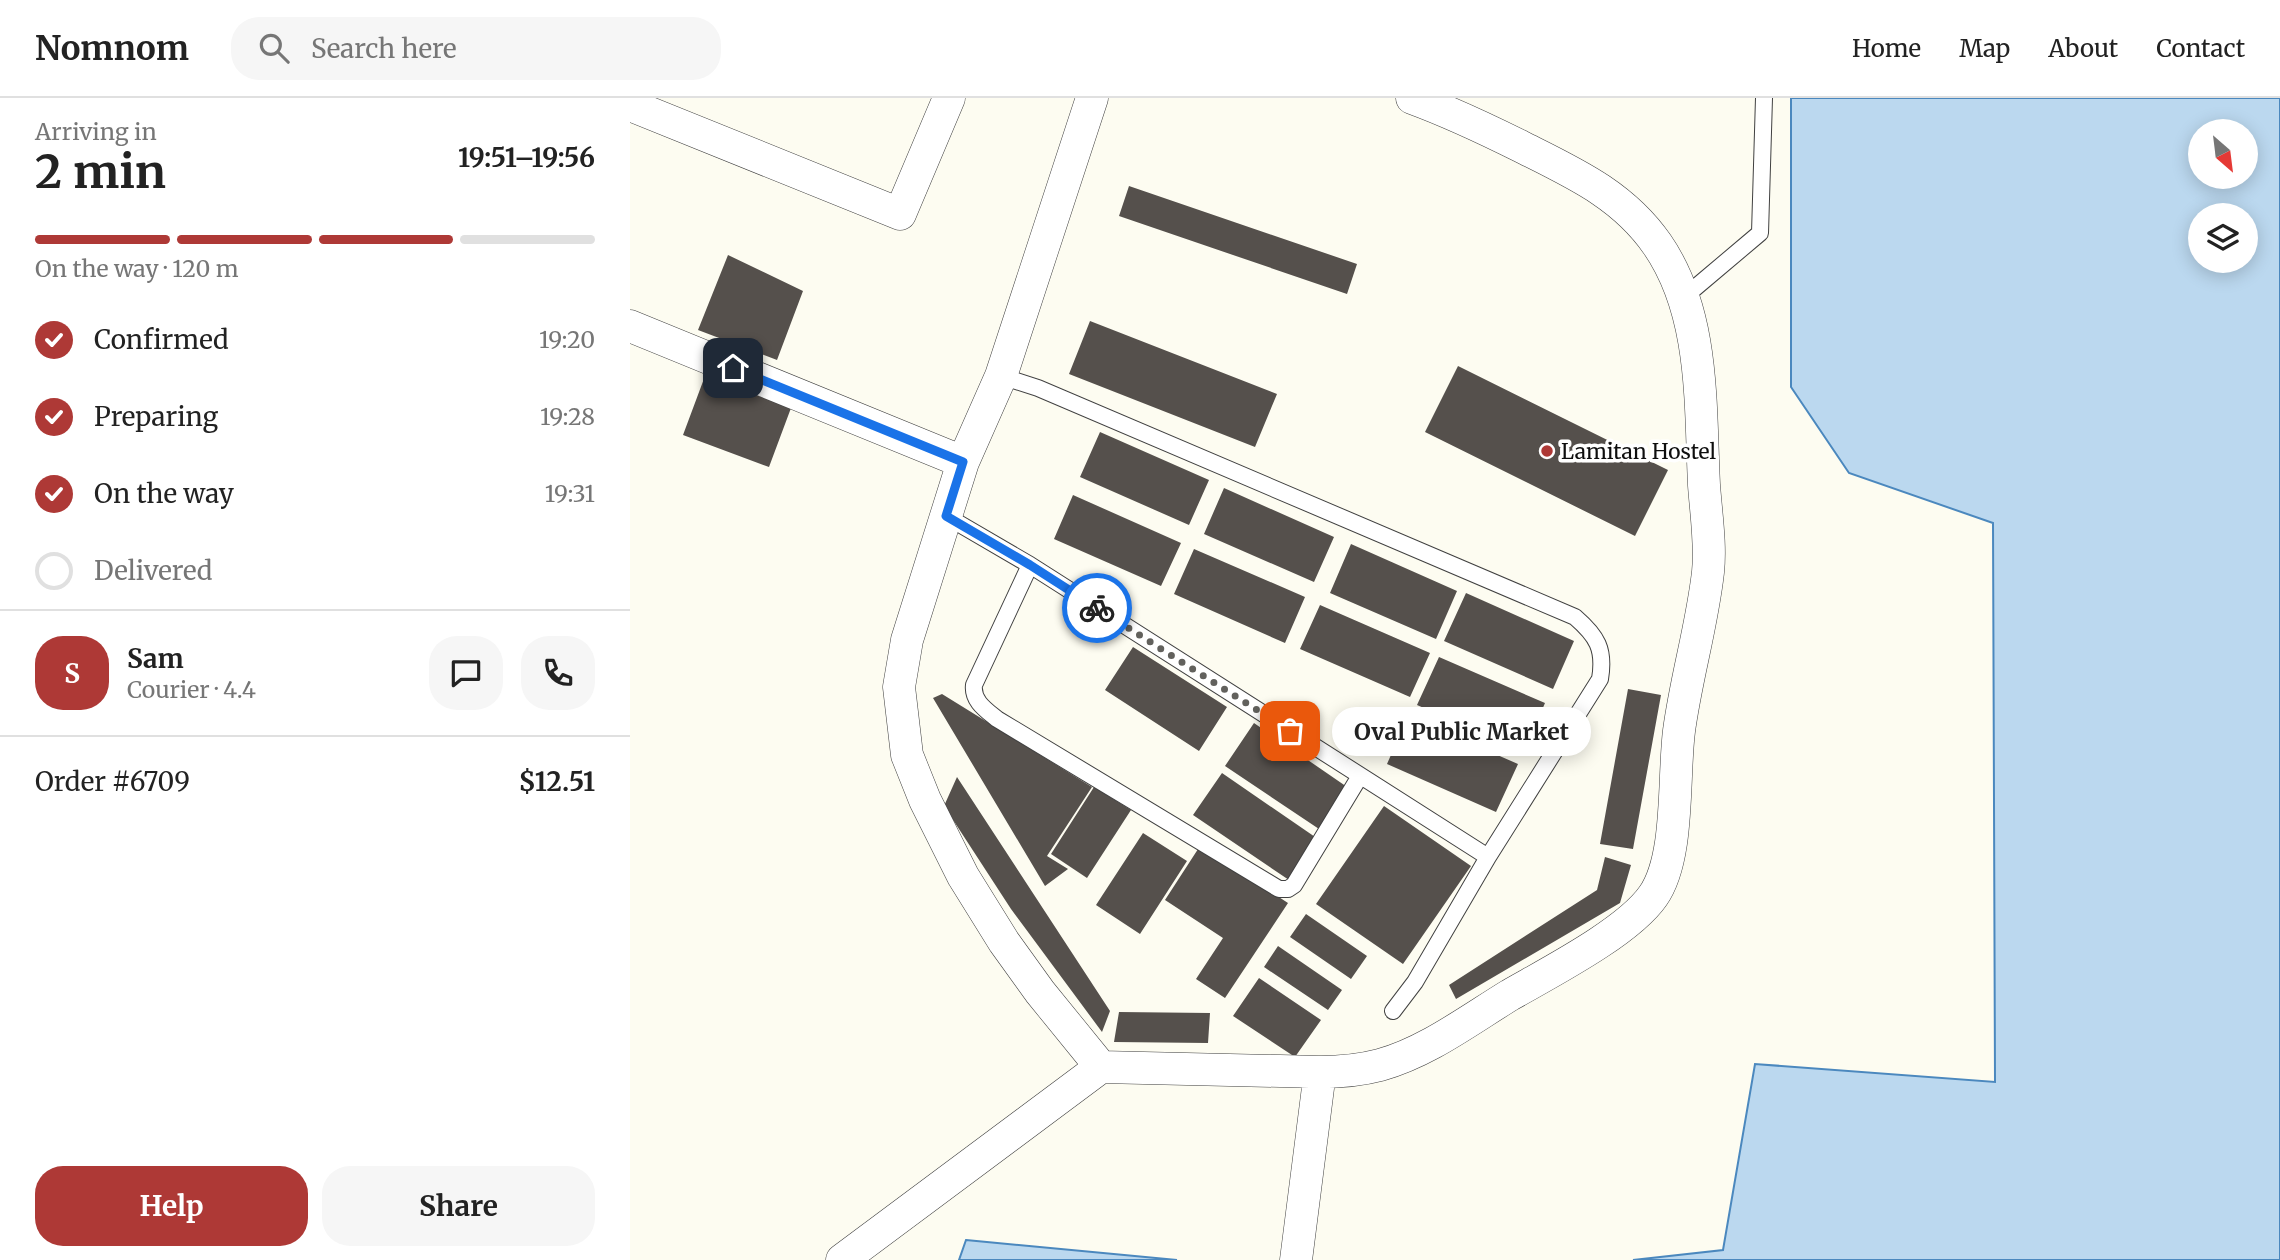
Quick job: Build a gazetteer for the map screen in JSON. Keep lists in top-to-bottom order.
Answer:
{
  "places": ["Lamitan Hostel", "Oval Public Market"],
  "north": "bottom right",
  "page": {
    "header": "Nomnom",
    "search": "Search here",
    "nav": [
      "Home",
      "Map",
      "About",
      "Contact"
    ],
    "heading": ["2 min", "Arriving in", "19:51–19:56"],
    "panel": [
      "Sam",
      "Courier · 4.4",
      "Order #6709",
      "$12.51"
    ],
    "bar": "On the way · 120 m",
    "list": [
      ["Confirmed", "19:20"],
      ["Preparing", "19:28"],
      ["On the way", "19:31"],
      "Delivered"
    ],
    "round": "S",
    "bubble": "Oval Public Market",
    "buttons": ["Help", "Share"]
  }
}
